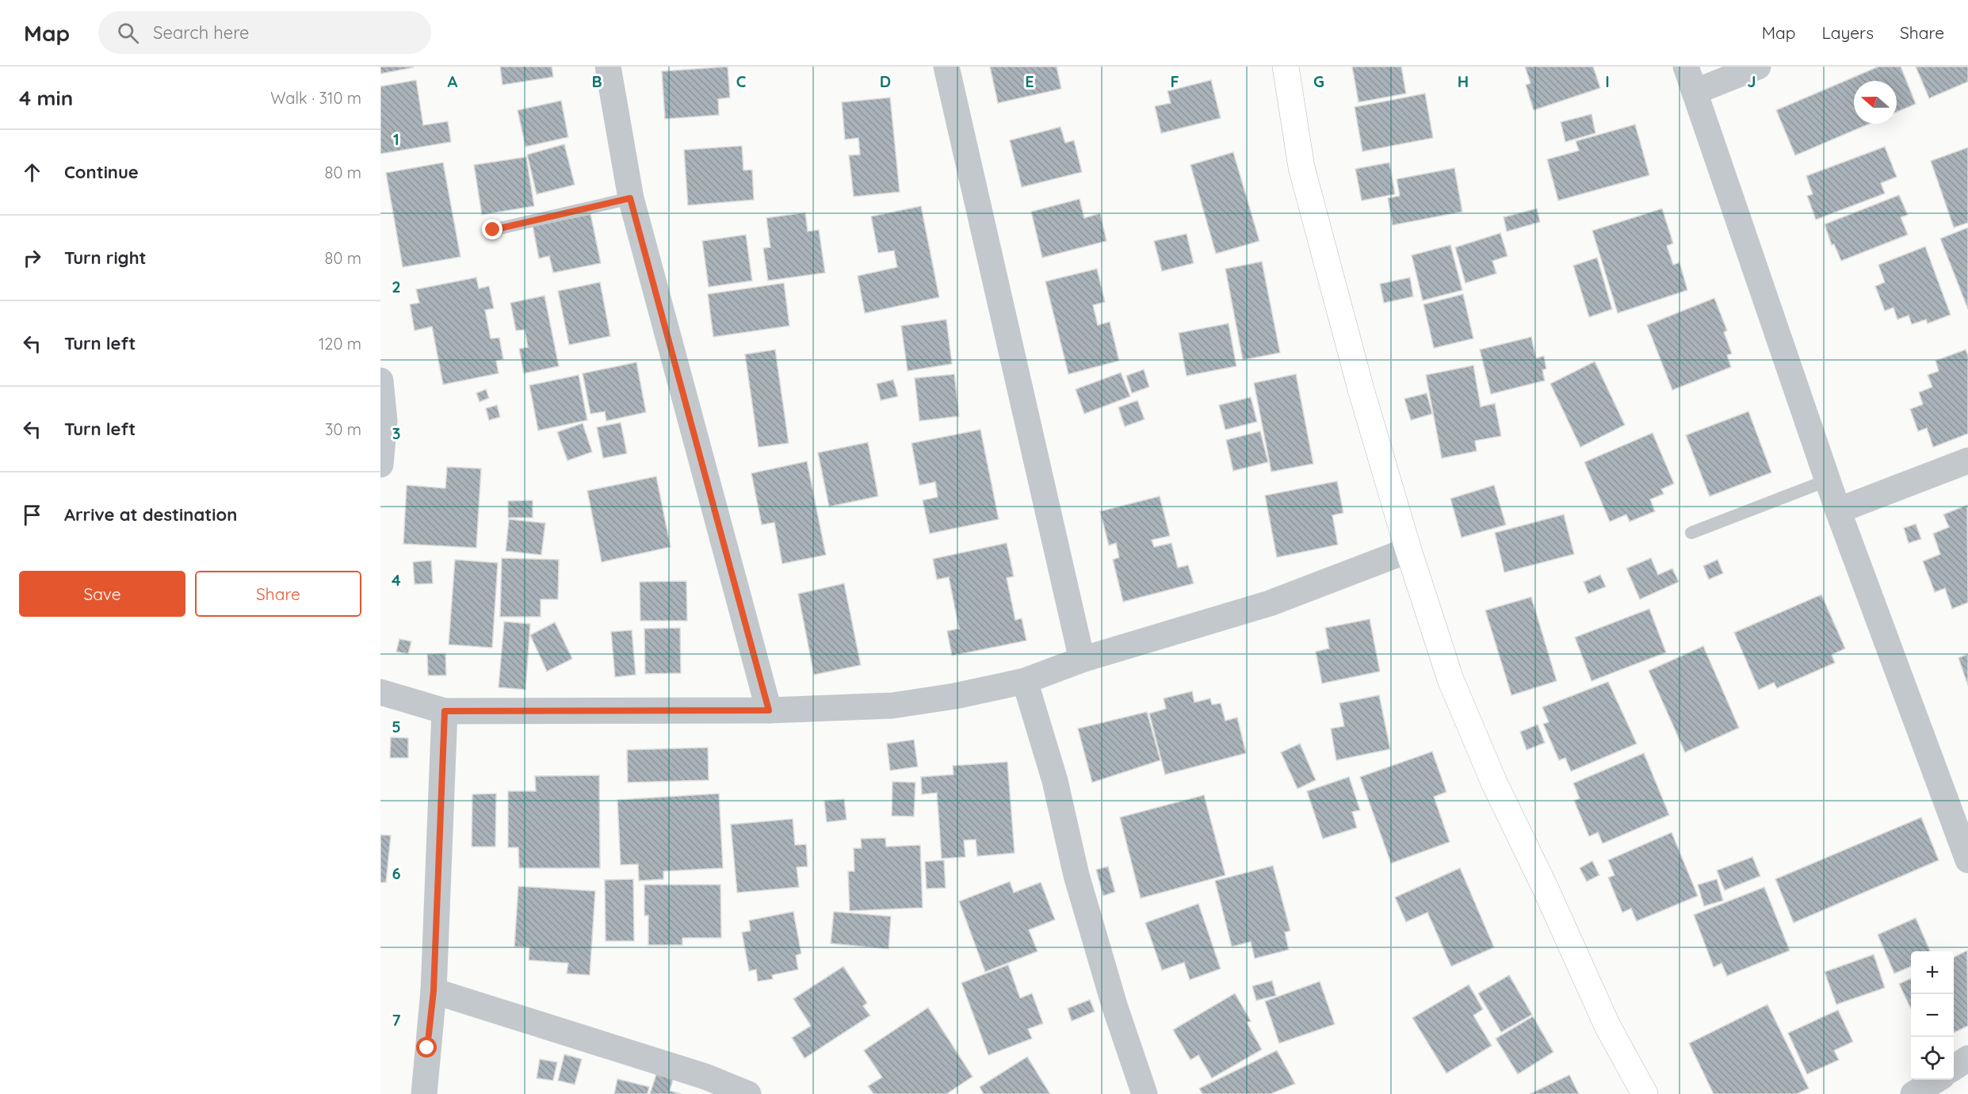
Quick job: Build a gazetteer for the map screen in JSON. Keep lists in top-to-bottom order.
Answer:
{
  "north": "left",
  "page": {
    "header": "Map",
    "search": "Search here",
    "nav": ["Map", "Layers", "Share"],
    "heading": ["4 min", "Walk · 310 m"],
    "list": [
      ["Continue", "80 m"],
      ["Turn right", "80 m"],
      ["Turn left", "120 m"],
      ["Turn left", "30 m"],
      "Arrive at destination"
    ],
    "buttons": ["Save", "Share"],
    "map_buttons": ["+", "−"]
  },
  "grid": {
    "columns": [
      "A",
      "B",
      "C",
      "D",
      "E",
      "F",
      "G",
      "H",
      "I",
      "J"
    ],
    "rows": [
      "1",
      "2",
      "3",
      "4",
      "5",
      "6",
      "7"
    ]
  }
}
